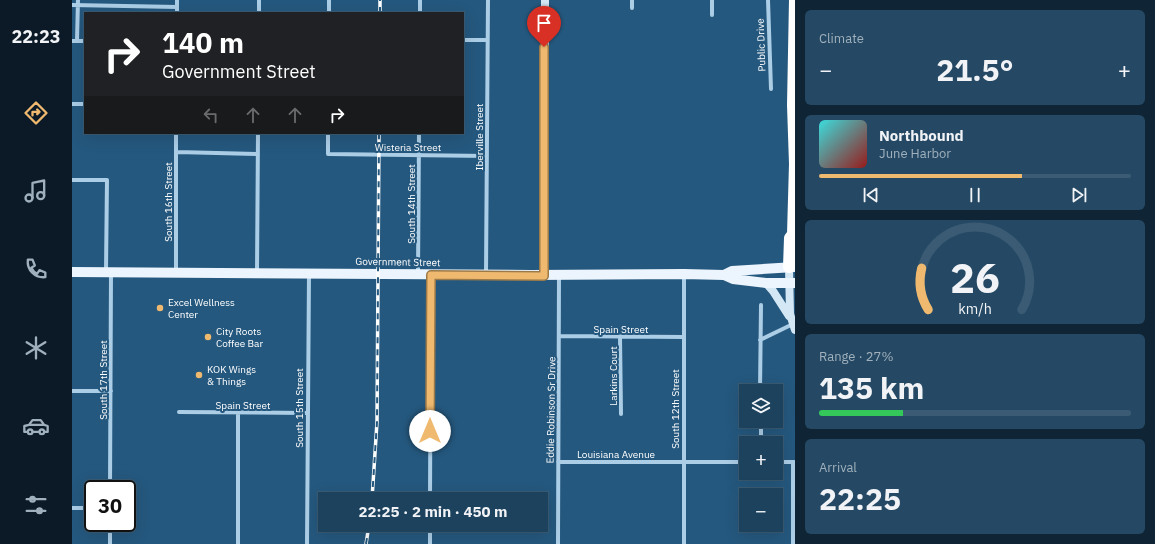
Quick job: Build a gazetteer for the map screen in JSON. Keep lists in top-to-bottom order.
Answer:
{
  "streets": {
    "main road": ["Government Street"],
    "street": [
      "Public Drive",
      "Iberville Street",
      "Wisteria Street",
      "South 16th Street",
      "South 14th Street",
      "Spain Street",
      "Larkins Court",
      "South 17th Street",
      "South 15th Street",
      "South 12th Street",
      "Eddie Robinson Sr Drive",
      "Louisiana Avenue"
    ]
  },
  "crossings": [
    ["Iberville Street", "Wisteria Street"],
    ["Iberville Street", "Government Street"],
    ["Wisteria Street", "South 14th Street"],
    ["South 16th Street", "Government Street"],
    ["South 14th Street", "Government Street"],
    ["Government Street", "South 17th Street"],
    ["Government Street", "South 15th Street"],
    ["Government Street", "South 12th Street"],
    ["Government Street", "Eddie Robinson Sr Drive"],
    ["Spain Street", "Larkins Court"],
    ["Spain Street", "South 15th Street"],
    ["Spain Street", "South 12th Street"],
    ["Spain Street", "Eddie Robinson Sr Drive"],
    ["South 12th Street", "Louisiana Avenue"],
    ["Eddie Robinson Sr Drive", "Louisiana Avenue"]
  ],
  "places": ["Excel Wellness Center", "City Roots Coffee Bar", "KOK Wings & Things"],
  "page": {
    "tabs": "22:23",
    "tile": [
      "Climate",
      ["Range · 27%", "135 km"],
      ["Arrival", "22:25"]
    ],
    "turn": ["140 m", "Government Street"],
    "heat": ["−", "21.5°", "+"],
    "song": ["Northbound", "June Harbor"],
    "map_buttons": ["+", "−"],
    "limit": "30",
    "trip": "22:25 · 2 min · 450 m",
    "gauge": ["26", "km/h"]
  }
}
